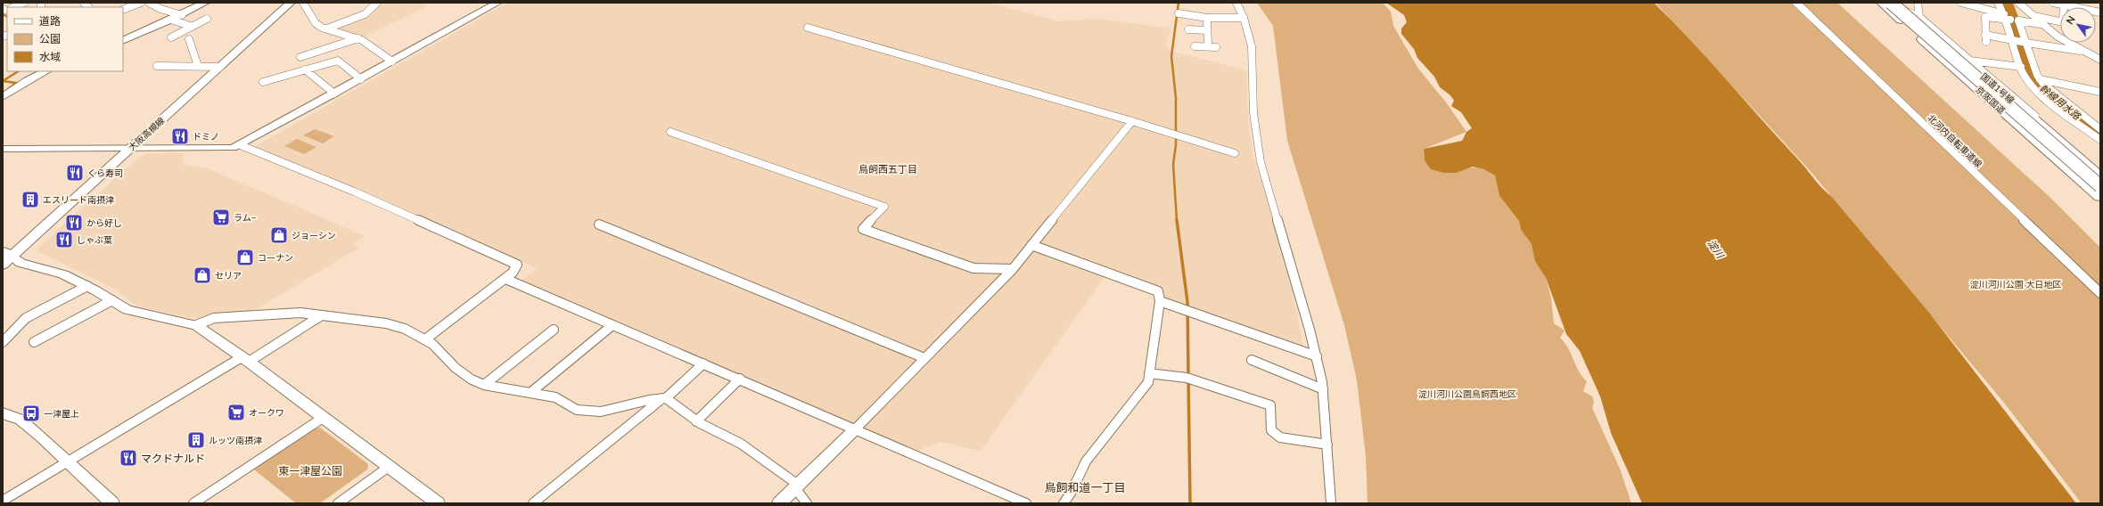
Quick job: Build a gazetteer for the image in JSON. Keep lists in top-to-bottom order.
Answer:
{
  "streets": {
    "highway": ["国道1号線", "京阪国道"],
    "main road": ["大阪高槻線"],
    "street": ["北河内自転車道線"]
  },
  "crossings": [
    ["国道1号線", "京阪国道"]
  ],
  "districts": ["鳥飼西五丁目", "鳥飼和道一丁目"],
  "water": ["幹線用水路", "淀川"],
  "parks": ["淀川河川公園 大日地区", "淀川河川公園鳥飼西地区", "東一津屋公園"],
  "places": {
    "restaurant": [
      "ドミノ",
      "くら寿司",
      "から好し",
      "しゃぶ葉",
      "マクドナルド"
    ],
    "building": ["エスリード南摂津", "ルッツ南摂津"],
    "supermarket": ["ラム−", "オークワ"],
    "shop": ["ジョーシン", "コーナン", "セリア"],
    "bus stop": ["一津屋上"]
  },
  "legend": ["道路", "公園", "水域"],
  "north": "top left"
}
